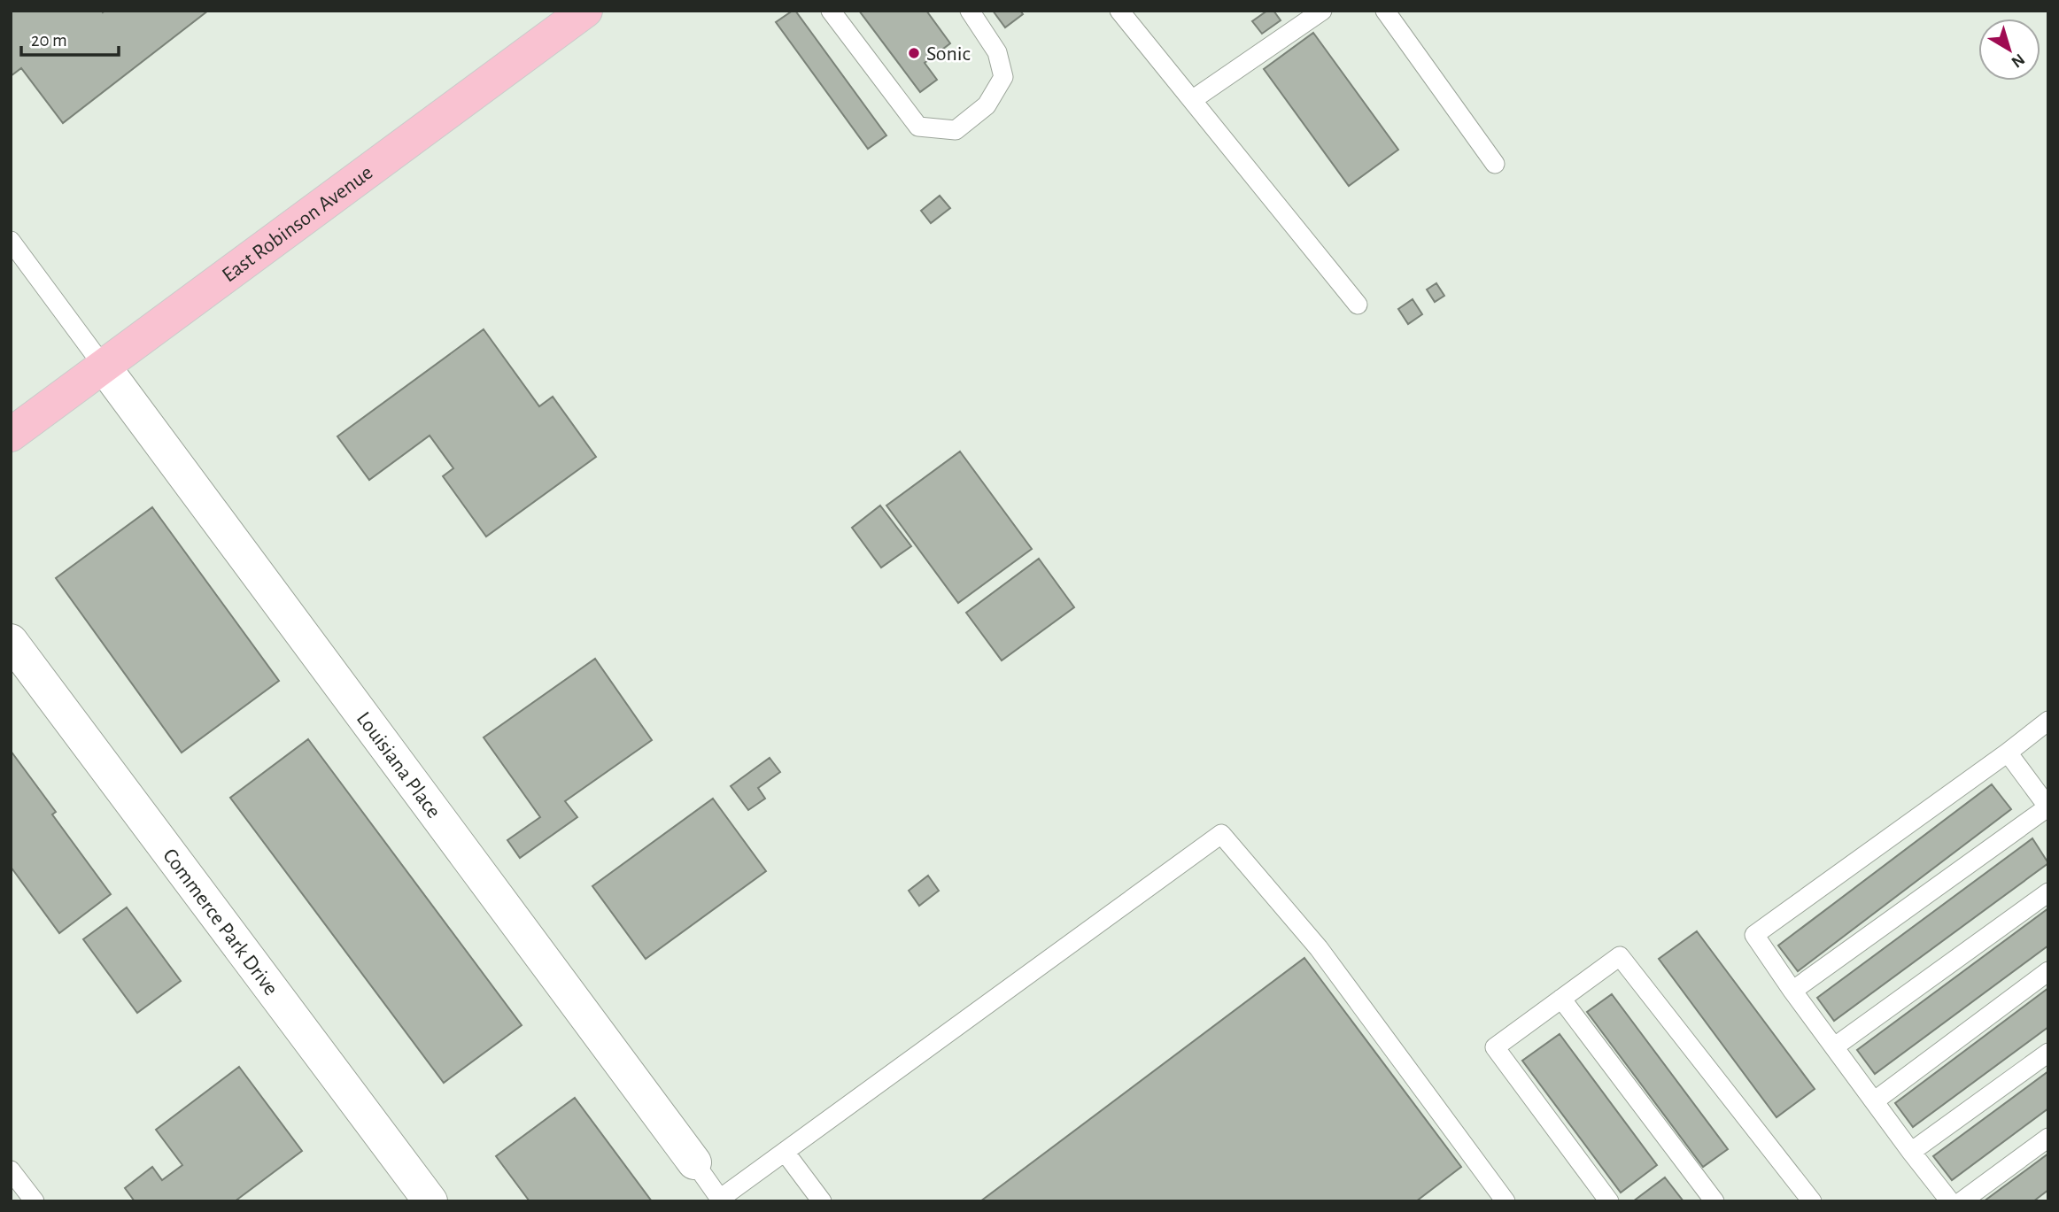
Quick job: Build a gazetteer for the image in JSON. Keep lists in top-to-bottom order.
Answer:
{
  "streets": {
    "highway": ["East Robinson Avenue"],
    "street": ["Louisiana Place", "Commerce Park Drive"]
  },
  "crossings": [
    ["East Robinson Avenue", "Louisiana Place"]
  ],
  "places": ["Sonic"],
  "scale_bar": "20 m",
  "north": "bottom right"
}
